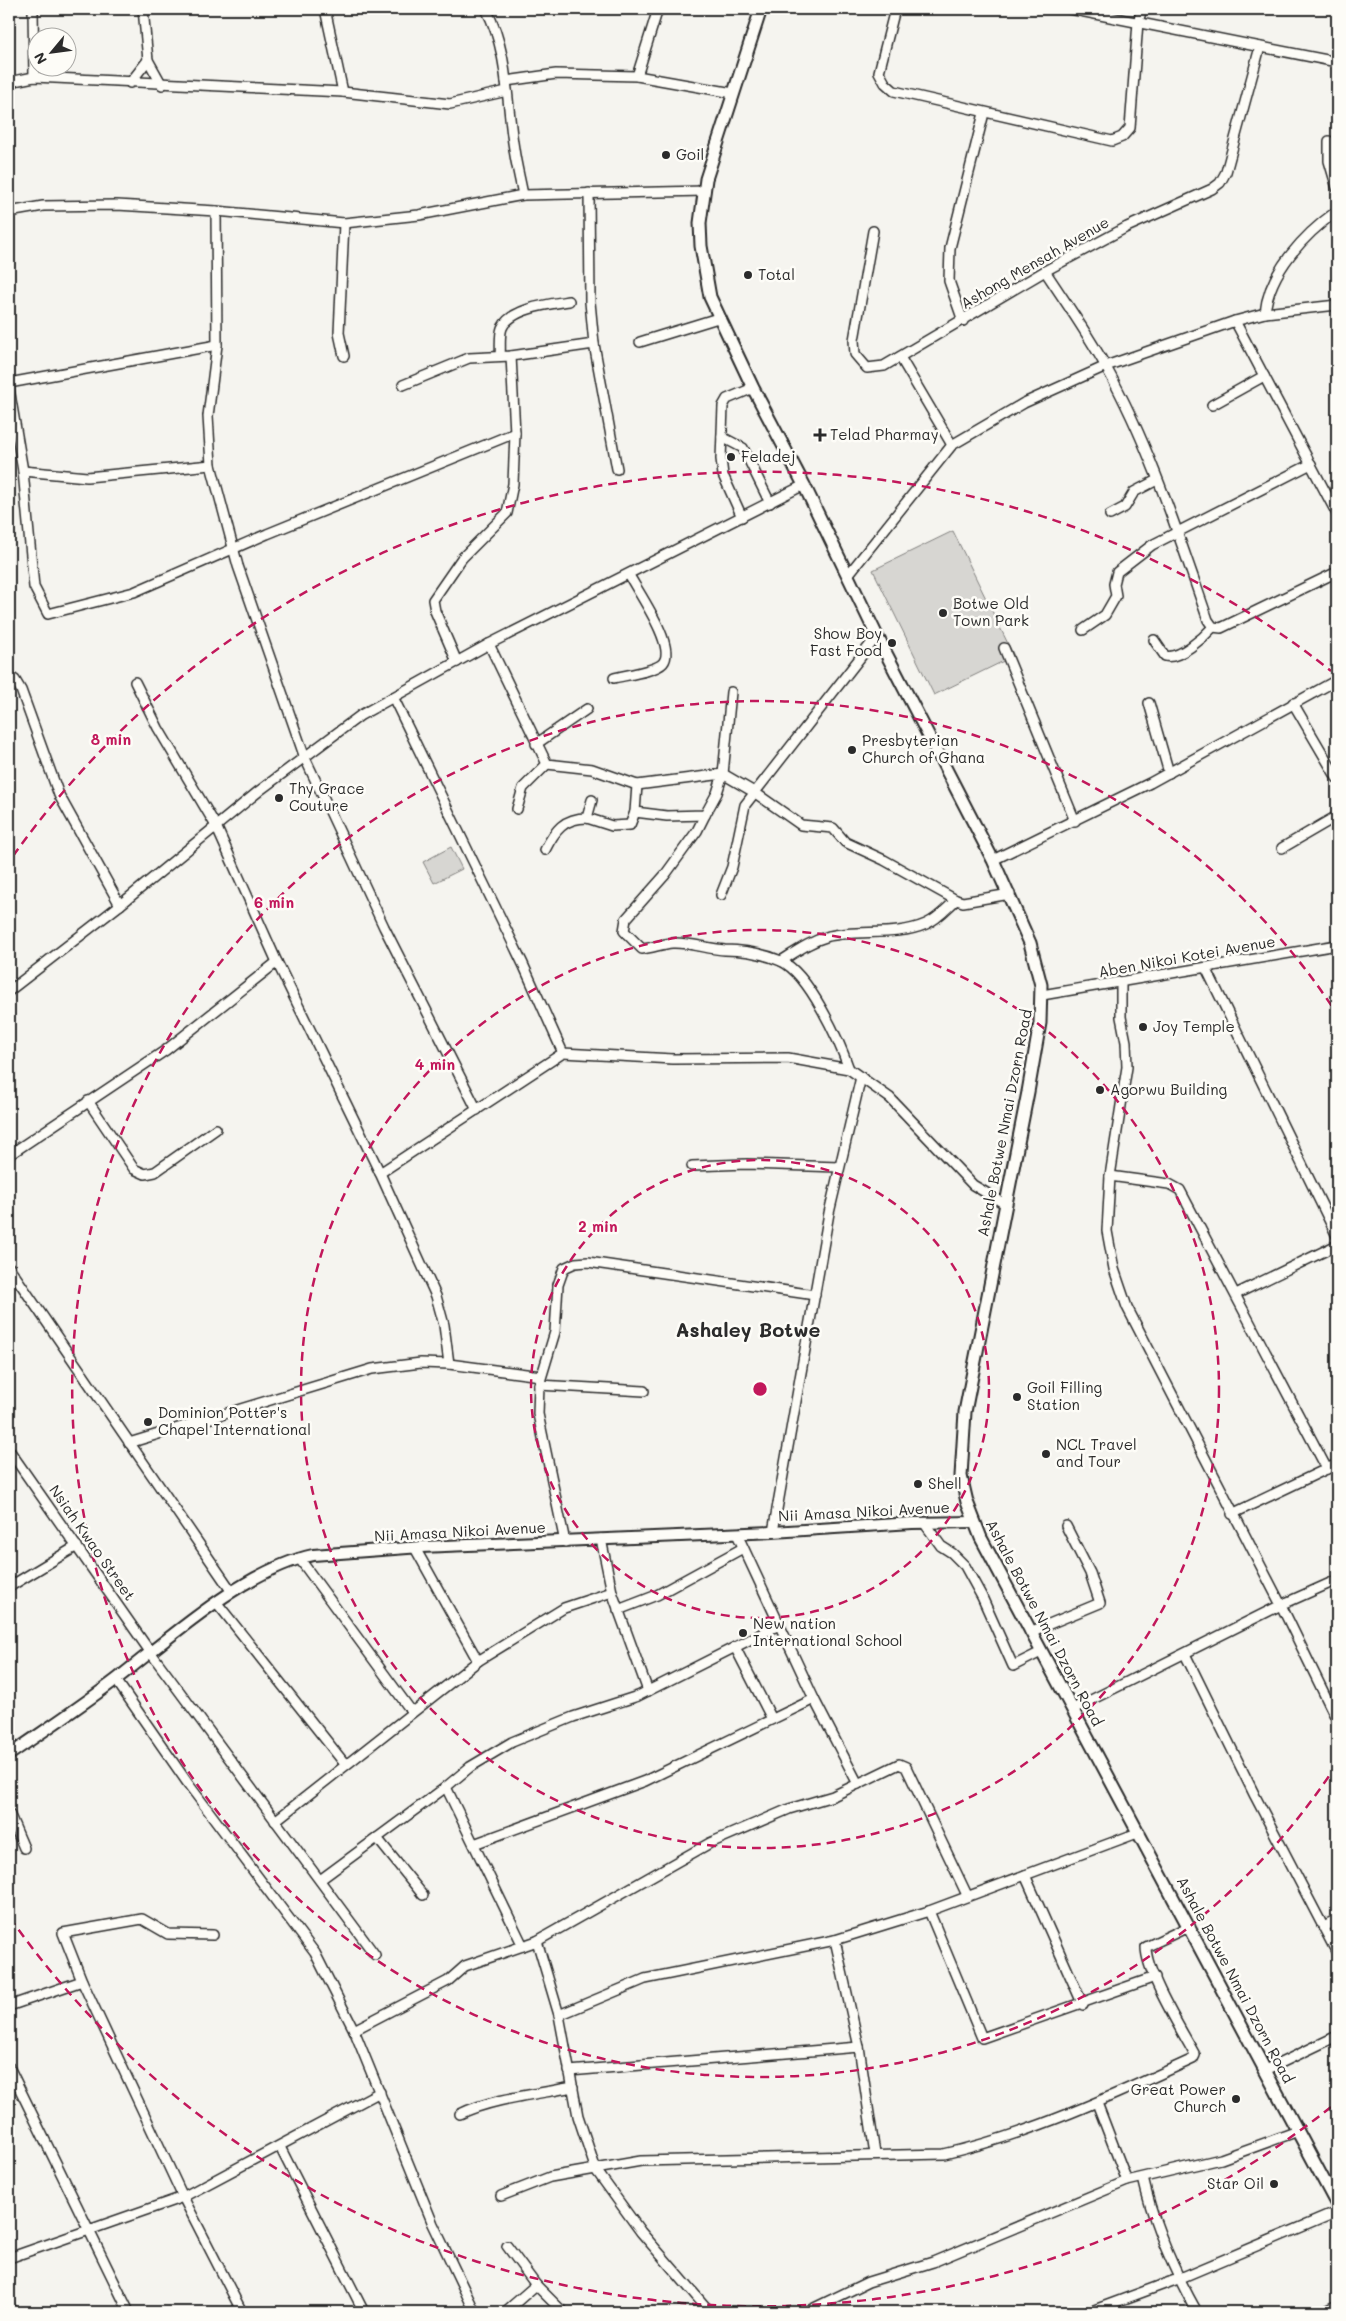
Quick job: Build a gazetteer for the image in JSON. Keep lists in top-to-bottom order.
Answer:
{
  "streets": {
    "main road": ["Ashale Botwe Nmai Dzorn Road"],
    "street": [
      "Ashong Mensah Avenue",
      "Aben Nikoi Kotei Avenue",
      "Nii Amasa Nikoi Avenue",
      "Nsiah Kwao Street"
    ]
  },
  "crossings": [
    ["Aben Nikoi Kotei Avenue", "Ashale Botwe Nmai Dzorn Road"],
    ["Ashale Botwe Nmai Dzorn Road", "Nii Amasa Nikoi Avenue"],
    ["Nii Amasa Nikoi Avenue", "Nsiah Kwao Street"]
  ],
  "districts": ["Ashaley Botwe"],
  "places": {
    "other": [
      "Goil",
      "Total",
      "Feladej",
      "Botwe Old Town Park",
      "Show Boy Fast Food",
      "Presbyterian Church of Ghana",
      "Thy Grace Couture",
      "Joy Temple",
      "Agorwu Building",
      "Goil Filling Station",
      "Dominion Potter's Chapel International",
      "NCL Travel and Tour",
      "Shell",
      "New nation International School",
      "Great Power Church",
      "Star Oil"
    ],
    "health": ["Telad Pharmay"]
  },
  "north": "bottom left",
  "rings": [
    "8 min",
    "6 min",
    "4 min",
    "2 min"
  ]
}
